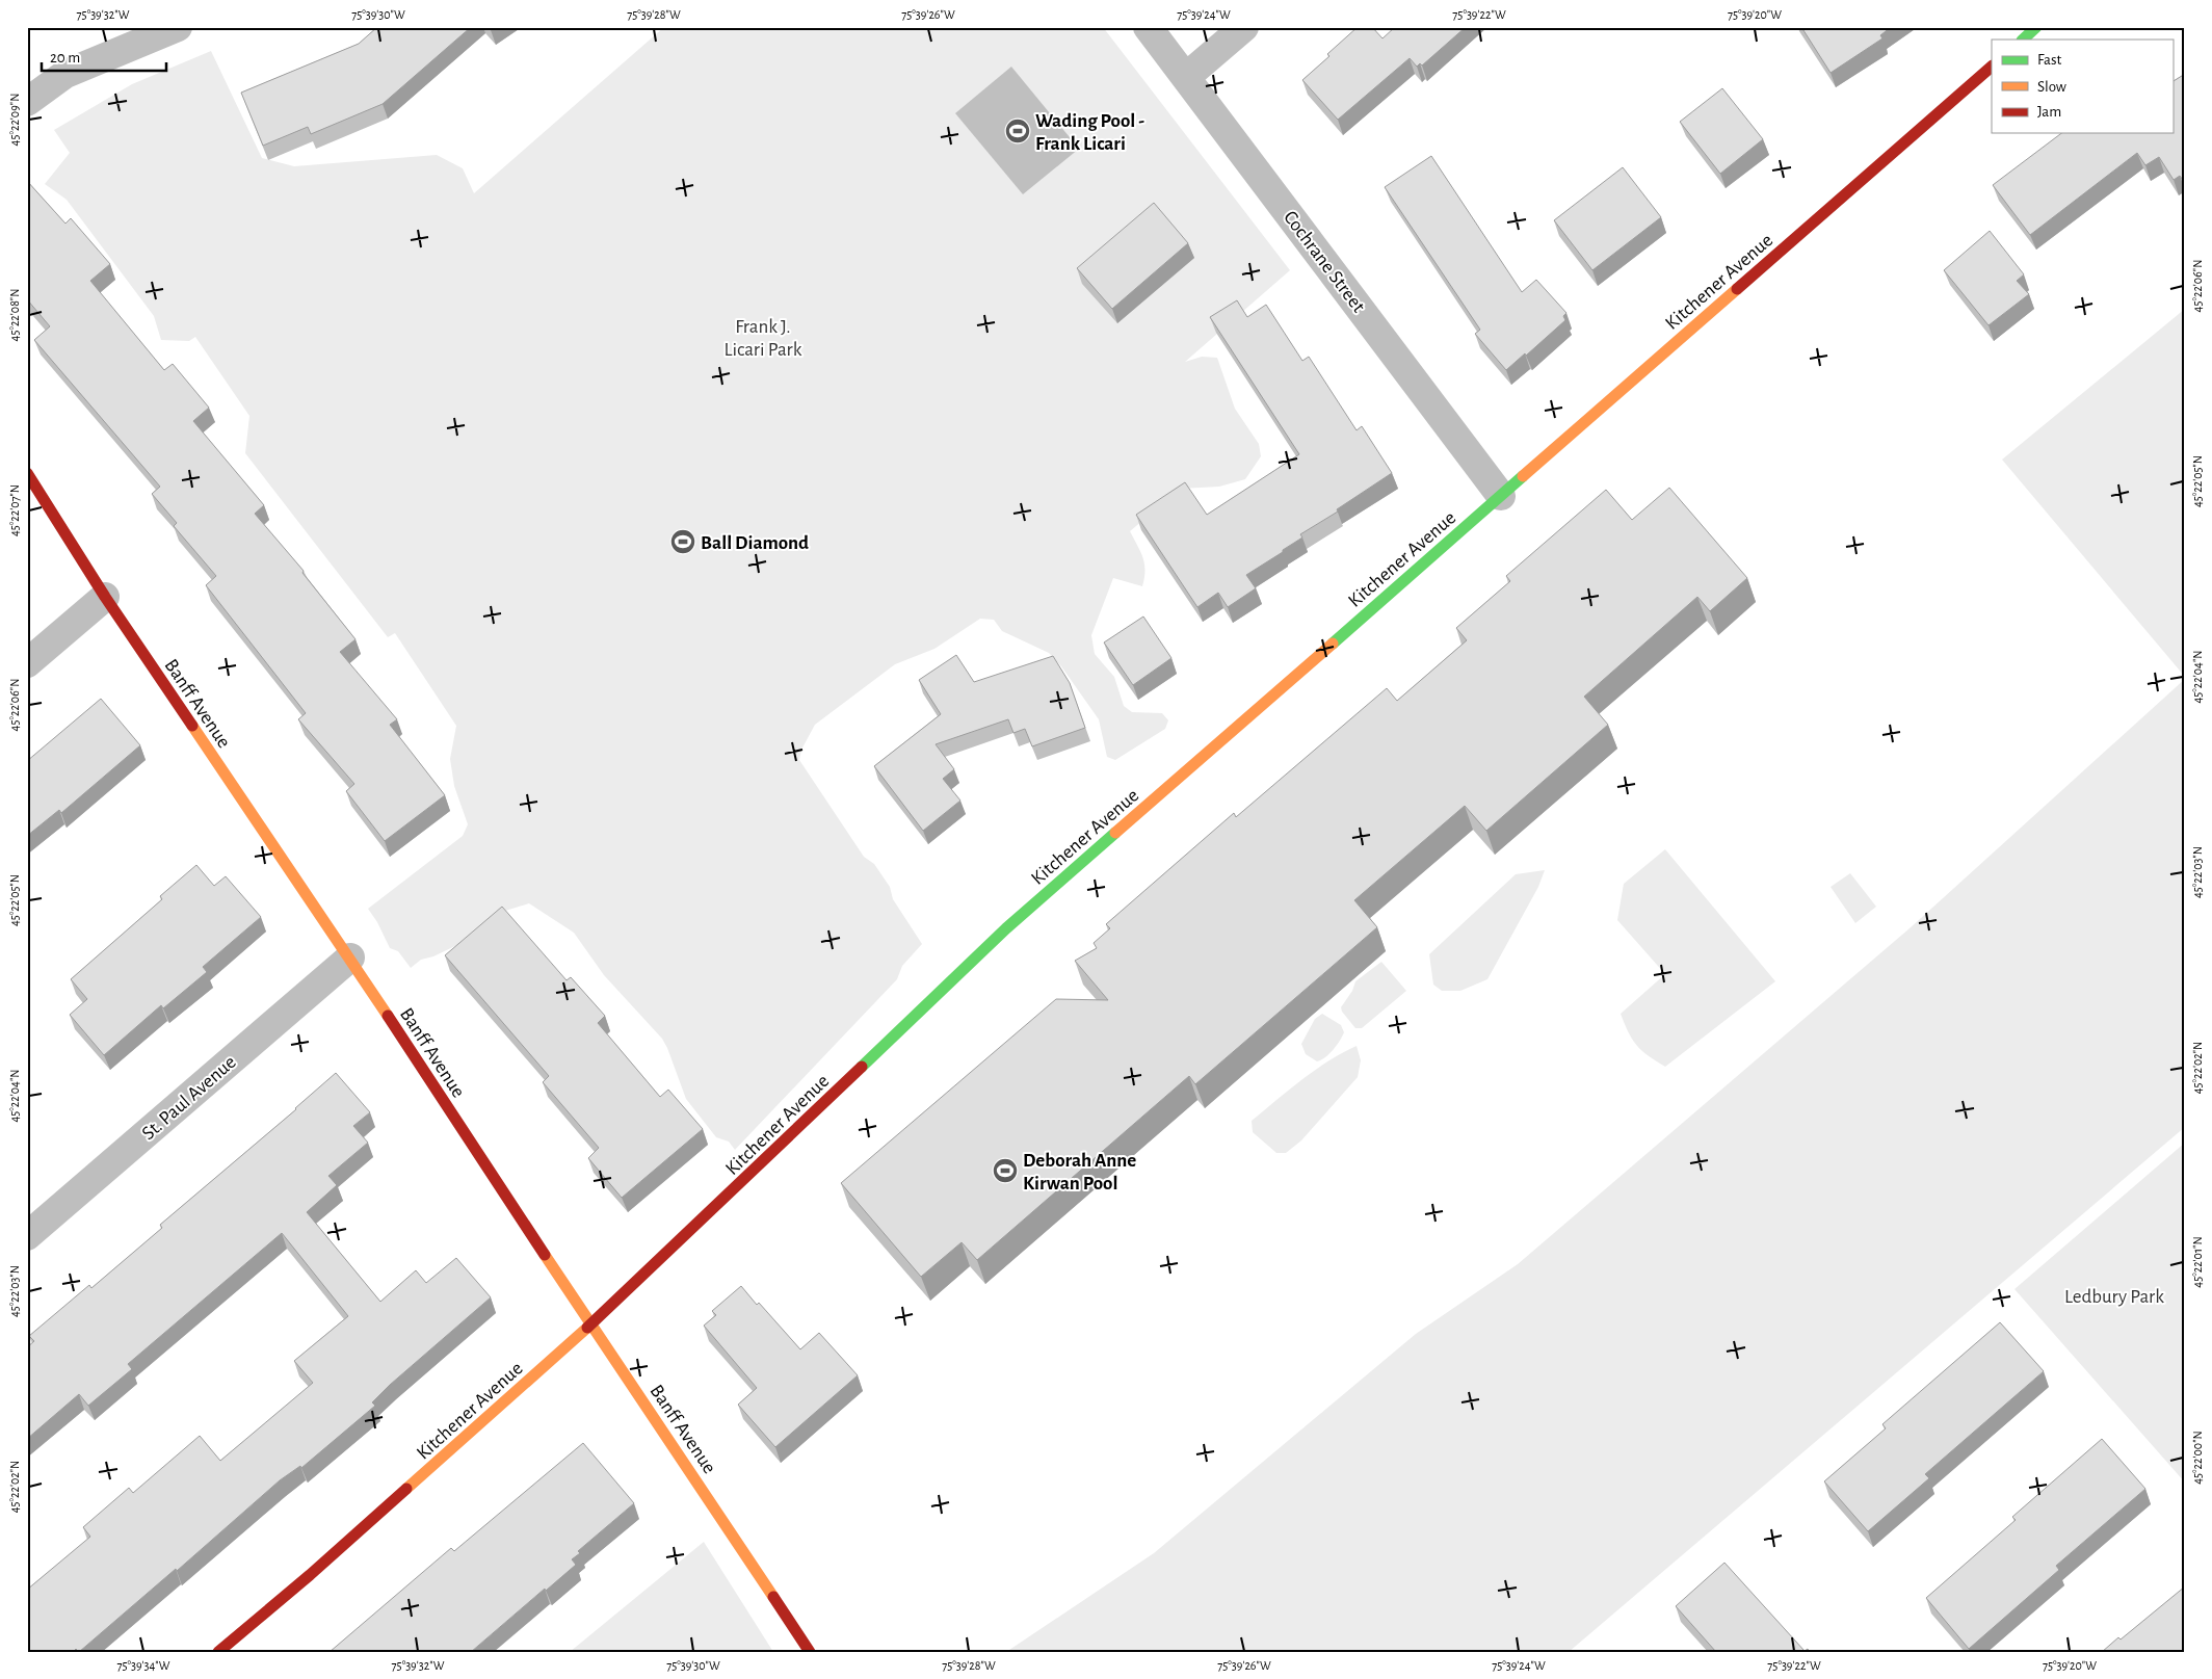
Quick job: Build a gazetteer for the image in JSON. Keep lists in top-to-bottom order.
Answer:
{
  "streets": {
    "street": [
      "Cochrane Street",
      "Kitchener Avenue",
      "Banff Avenue",
      "St. Paul Avenue"
    ]
  },
  "crossings": [
    ["Cochrane Street", "Kitchener Avenue"],
    ["Kitchener Avenue", "Banff Avenue"],
    ["Banff Avenue", "St. Paul Avenue"]
  ],
  "parks": ["Frank J. Licari Park", "Ledbury Park"],
  "places": {
    "sports": ["Wading Pool - Frank Licari", "Ball Diamond", "Deborah Anne Kirwan Pool"]
  },
  "legend": ["Fast", "Slow", "Jam"],
  "scale_bar": "20 m",
  "coordinates": [
    "75°39'32\"W",
    "75°39'30\"W",
    "75°39'28\"W",
    "75°39'26\"W",
    "75°39'24\"W",
    "75°39'22\"W",
    "75°39'20\"W",
    "45°22'09\"N",
    "45°22'06\"N",
    "45°22'08\"N",
    "45°22'05\"N",
    "45°22'07\"N",
    "45°22'04\"N",
    "45°22'03\"N",
    "45°22'02\"N",
    "45°22'01\"N",
    "45°22'00\"N",
    "75°39'34\"W"
  ]
}
